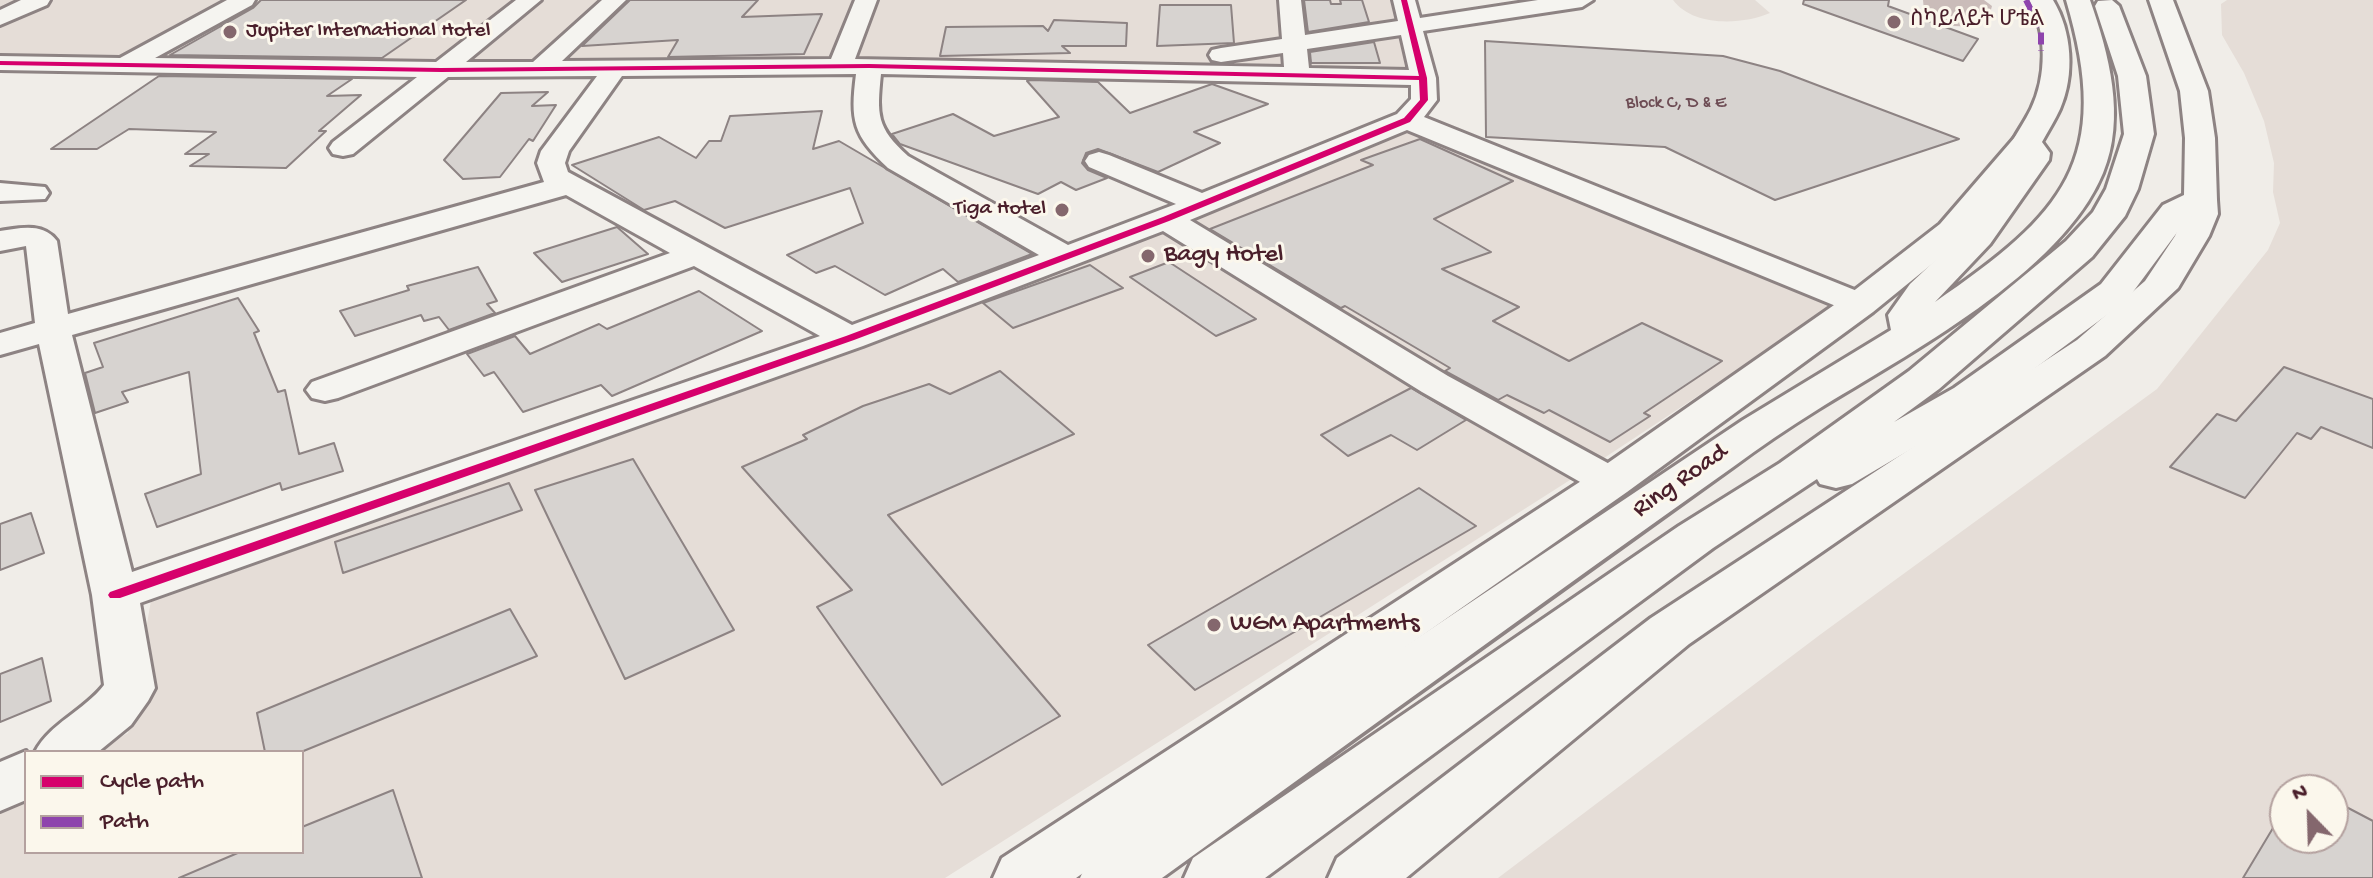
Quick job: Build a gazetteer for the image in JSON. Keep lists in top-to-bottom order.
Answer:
{
  "streets": {
    "main road": ["Ring Road"]
  },
  "places": [
    "ስካይላይት ሆቴል",
    "Jupiter International Hotel",
    "Tiga Hotel",
    "Bagy Hotel",
    "WGM Apartments"
  ],
  "house_numbers": ["Block C, D & E"],
  "legend": ["Cycle path", "Path"],
  "north": "top left"
}
